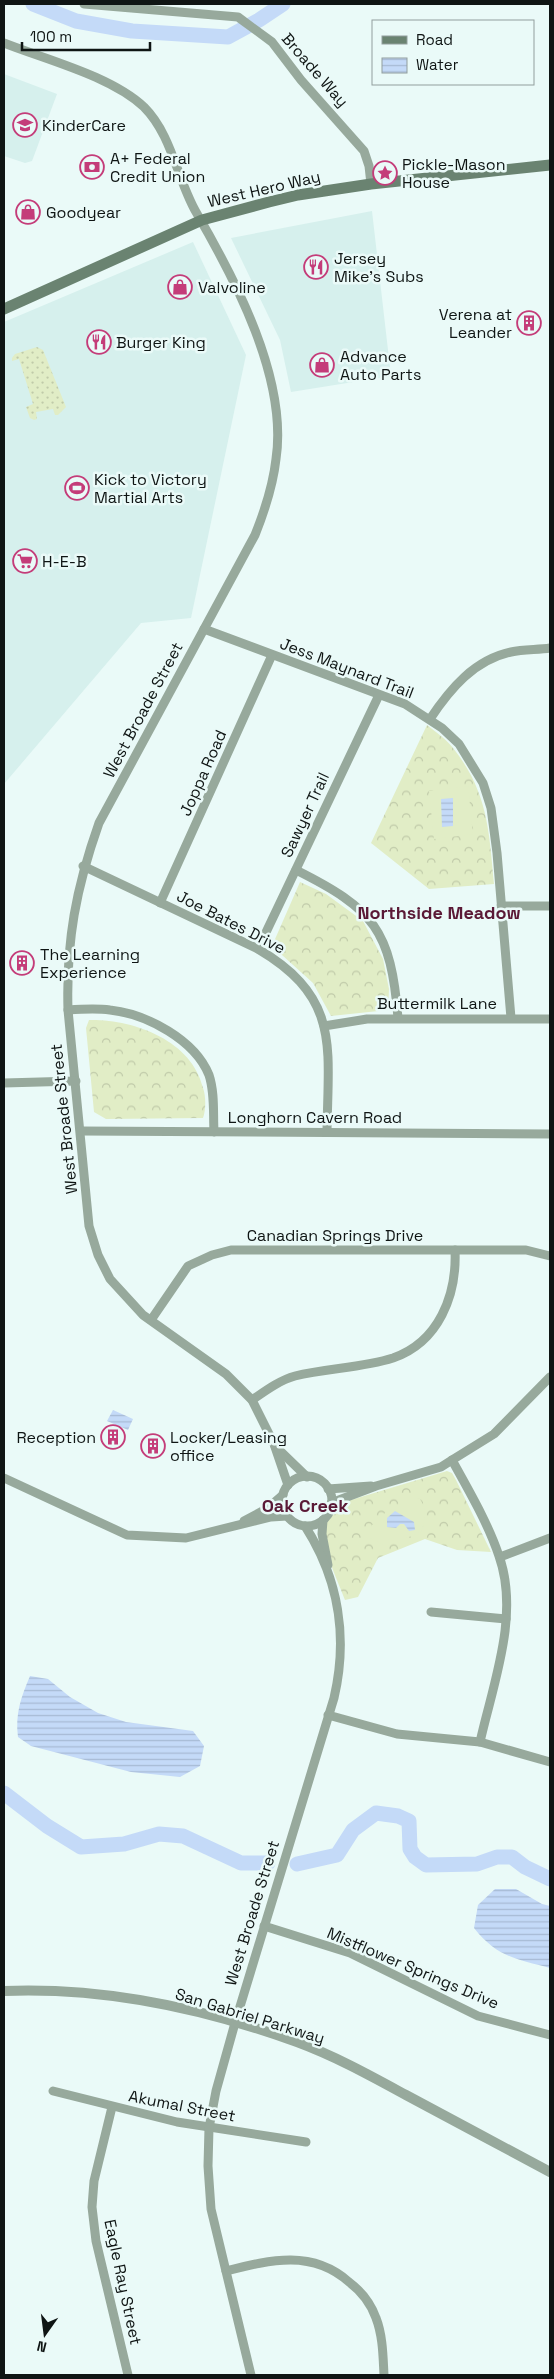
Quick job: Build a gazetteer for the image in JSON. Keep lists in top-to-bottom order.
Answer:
{
  "streets": {
    "main road": ["West Hero Way"],
    "street": [
      "Broade Way",
      "Jess Maynard Trail",
      "West Broade Street",
      "Joppa Road",
      "Sawyer Trail",
      "Joe Bates Drive",
      "Buttermilk Lane",
      "Longhorn Cavern Road",
      "Canadian Springs Drive",
      "Mistflower Springs Drive",
      "San Gabriel Parkway",
      "Akumal Street",
      "Eagle Ray Street"
    ]
  },
  "crossings": [
    ["Broade Way", "West Hero Way"],
    ["West Hero Way", "West Broade Street"],
    ["Jess Maynard Trail", "West Broade Street"],
    ["Jess Maynard Trail", "Joppa Road"],
    ["Jess Maynard Trail", "Sawyer Trail"],
    ["Jess Maynard Trail", "Buttermilk Lane"],
    ["West Broade Street", "Joe Bates Drive"],
    ["West Broade Street", "Longhorn Cavern Road"],
    ["West Broade Street", "Canadian Springs Drive"],
    ["West Broade Street", "Mistflower Springs Drive"],
    ["West Broade Street", "San Gabriel Parkway"],
    ["West Broade Street", "Akumal Street"],
    ["Joppa Road", "Joe Bates Drive"],
    ["Sawyer Trail", "Joe Bates Drive"],
    ["Joe Bates Drive", "Buttermilk Lane"],
    ["Joe Bates Drive", "Longhorn Cavern Road"],
    ["Akumal Street", "Eagle Ray Street"]
  ],
  "districts": ["Northside Meadow", "Oak Creek"],
  "places": {
    "school or university": ["KinderCare"],
    "bank": ["A+ Federal Credit Union"],
    "place": ["Pickle-Mason House"],
    "shop": ["Goodyear", "Valvoline", "Advance Auto Parts"],
    "restaurant": ["Jersey Mike's Subs", "Burger King"],
    "building": [
      "Verena at Leander",
      "The Learning Experience",
      "Reception",
      "Locker/Leasing office"
    ],
    "sports": ["Kick to Victory Martial Arts"],
    "supermarket": ["H-E-B"]
  },
  "legend": ["Road", "Water"],
  "scale_bar": "100 m",
  "north": "bottom"
}
